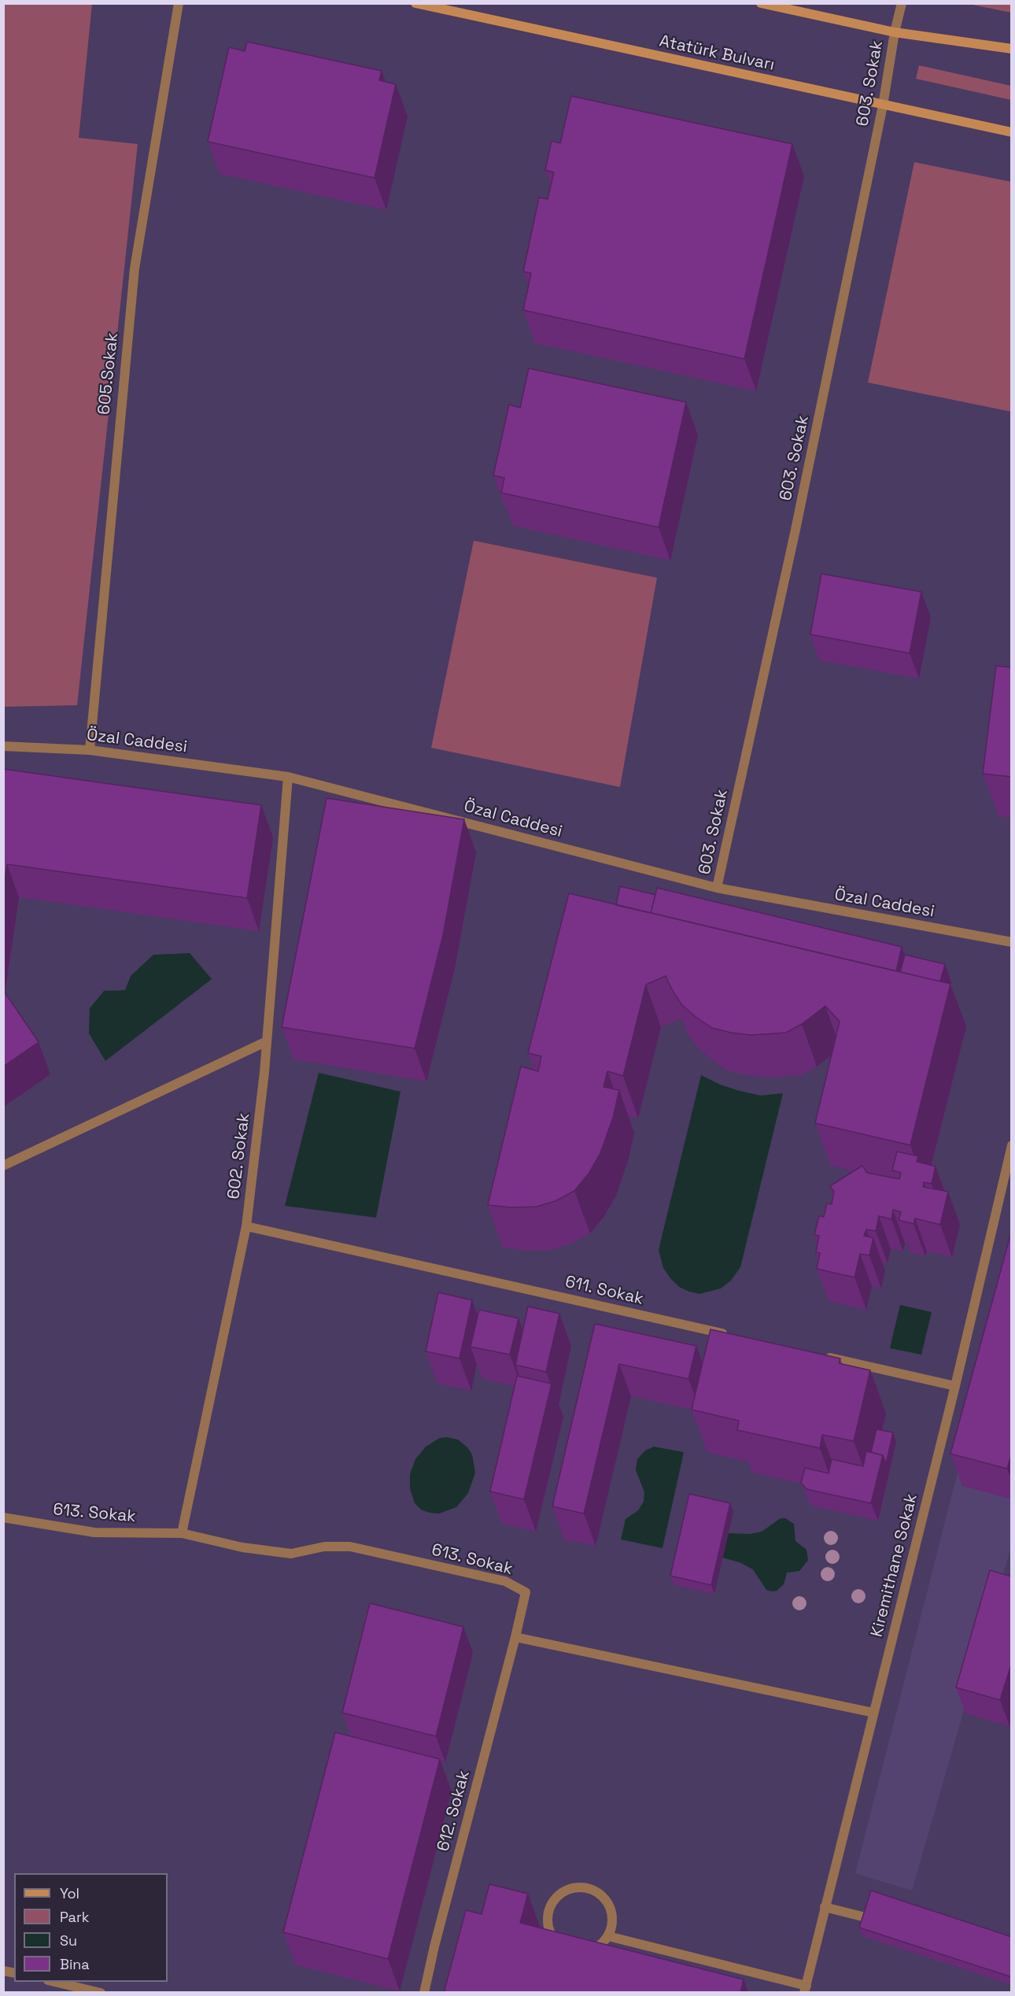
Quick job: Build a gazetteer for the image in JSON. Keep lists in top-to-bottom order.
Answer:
{
  "streets": {
    "main road": ["Atatürk Bulvarı"],
    "street": [
      "603. Sokak",
      "605.Sokak",
      "Özal Caddesi",
      "602. Sokak",
      "611. Sokak",
      "613. Sokak",
      "Kiremithane Sokak",
      "612. Sokak"
    ]
  },
  "crossings": [
    ["Atatürk Bulvarı", "603. Sokak"],
    ["603. Sokak", "Özal Caddesi"],
    ["605.Sokak", "Özal Caddesi"],
    ["Özal Caddesi", "602. Sokak"],
    ["602. Sokak", "611. Sokak"],
    ["602. Sokak", "613. Sokak"],
    ["613. Sokak", "612. Sokak"]
  ],
  "legend": [
    "Yol",
    "Park",
    "Su",
    "Bina"
  ]
}
